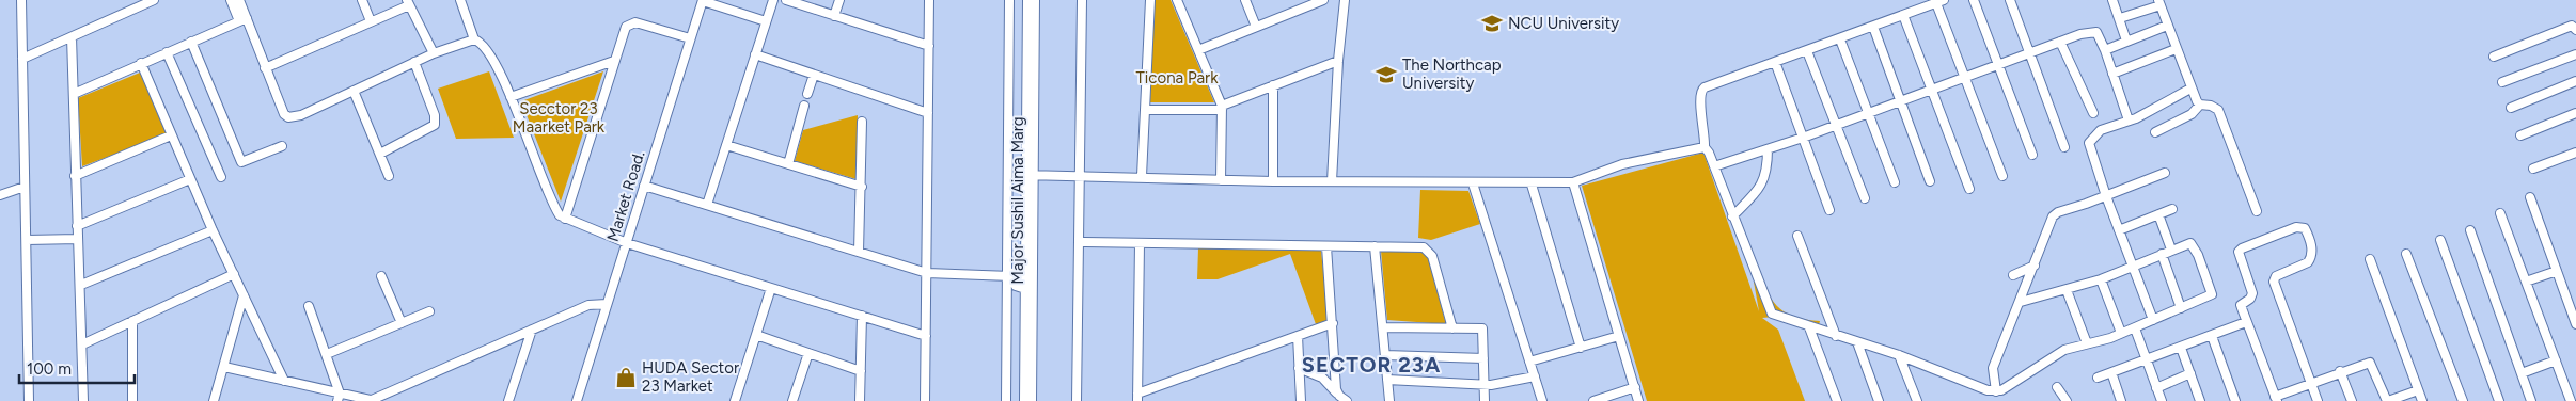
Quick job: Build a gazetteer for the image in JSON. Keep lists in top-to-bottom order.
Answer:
{
  "streets": {
    "street": ["Market Road.", "Major Sushil Aima Marg"]
  },
  "districts": ["SECTOR 23A"],
  "parks": ["Ticona Park", "Secctor 23 Maarket Park"],
  "places": {
    "school or university": ["NCU University", "The Northcap University"],
    "shop": ["HUDA Sector 23 Market"]
  },
  "scale_bar": "100 m"
}
